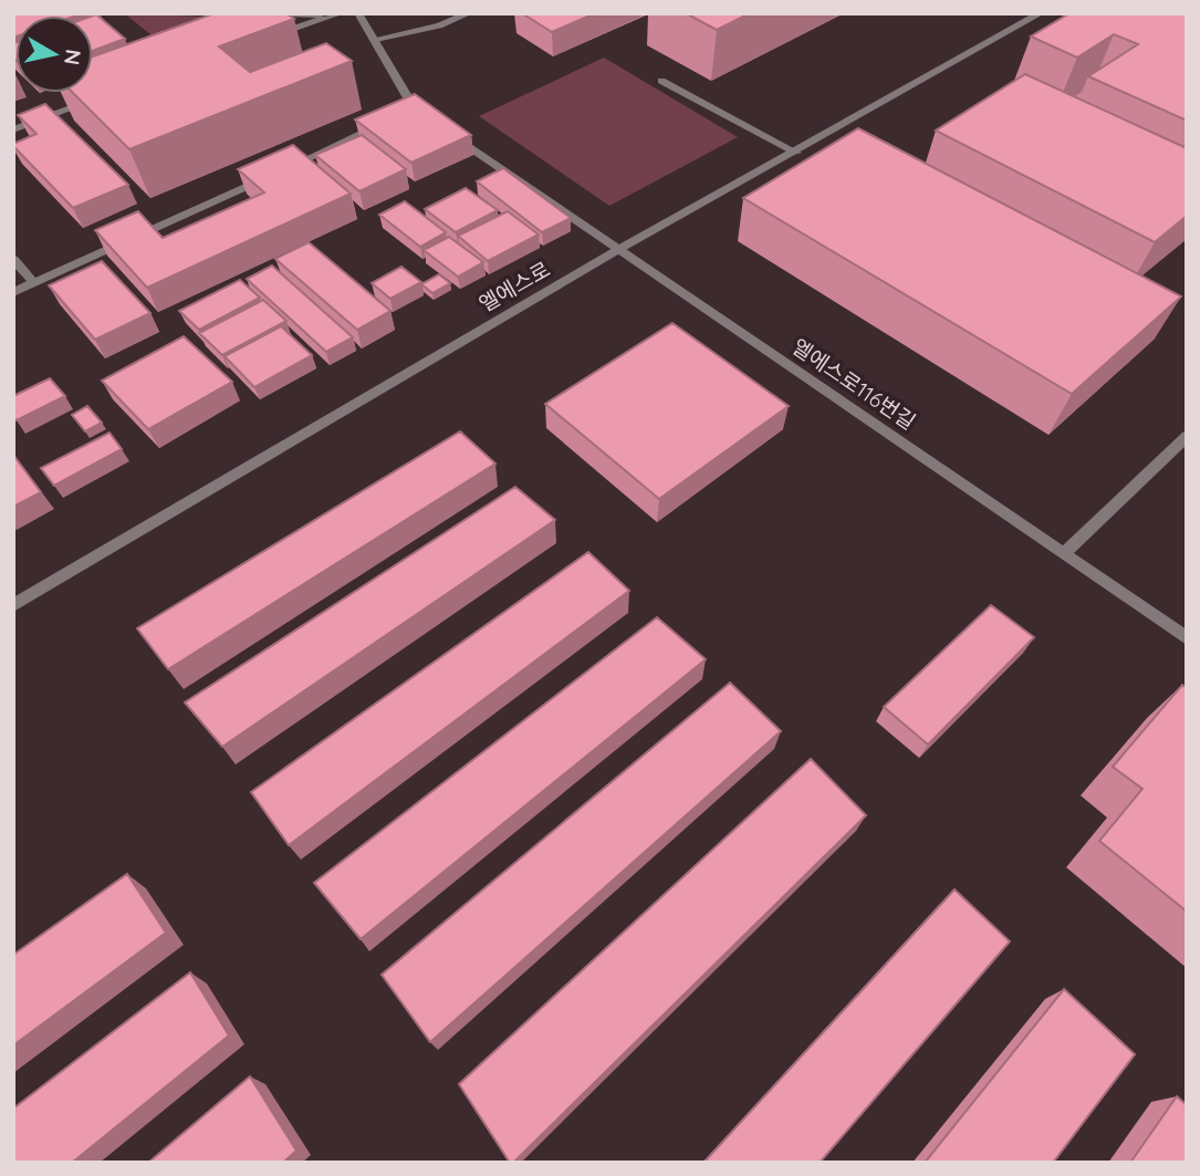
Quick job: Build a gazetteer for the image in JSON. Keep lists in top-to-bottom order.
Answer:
{
  "streets": {
    "street": ["엘에스로", "엘에스로116번길"]
  },
  "crossings": [
    ["엘에스로", "엘에스로116번길"]
  ],
  "north": "right"
}
